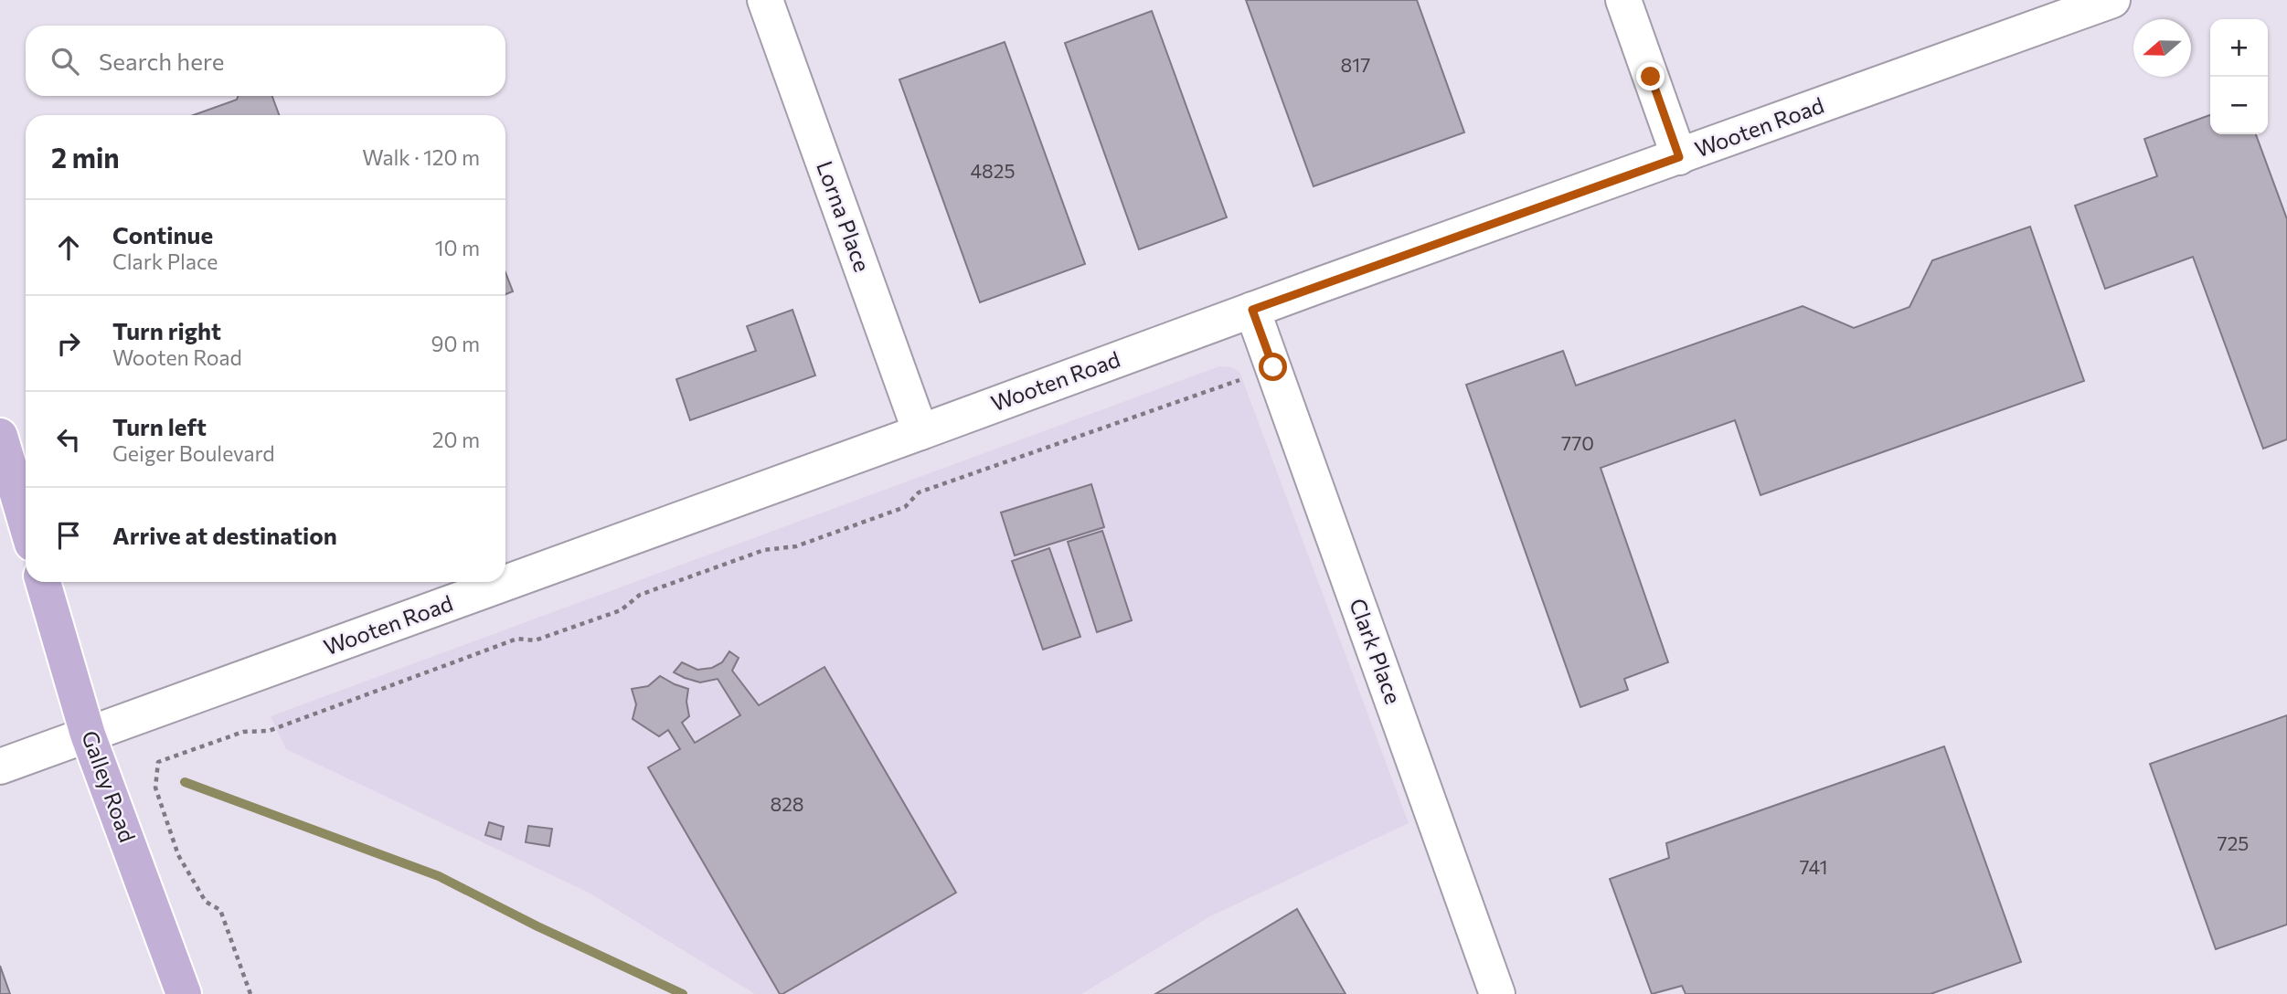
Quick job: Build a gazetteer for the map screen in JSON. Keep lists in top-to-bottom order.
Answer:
{
  "streets": {
    "main road": ["Galley Road"],
    "street": ["Wooten Road", "Lorna Place", "Clark Place"]
  },
  "crossings": [
    ["Wooten Road", "Lorna Place"],
    ["Wooten Road", "Clark Place"],
    ["Wooten Road", "Galley Road"]
  ],
  "house_numbers": [
    "817",
    "4825",
    "770",
    "828",
    "725",
    "741"
  ],
  "north": "left",
  "page": {
    "map_buttons": ["+", "−"],
    "search": "Search here",
    "heading": ["2 min", "Walk · 120 m"],
    "list": [
      ["Continue", "Clark Place", "10 m"],
      ["Turn right", "Wooten Road", "90 m"],
      ["Turn left", "Geiger Boulevard", "20 m"],
      "Arrive at destination"
    ]
  }
}
